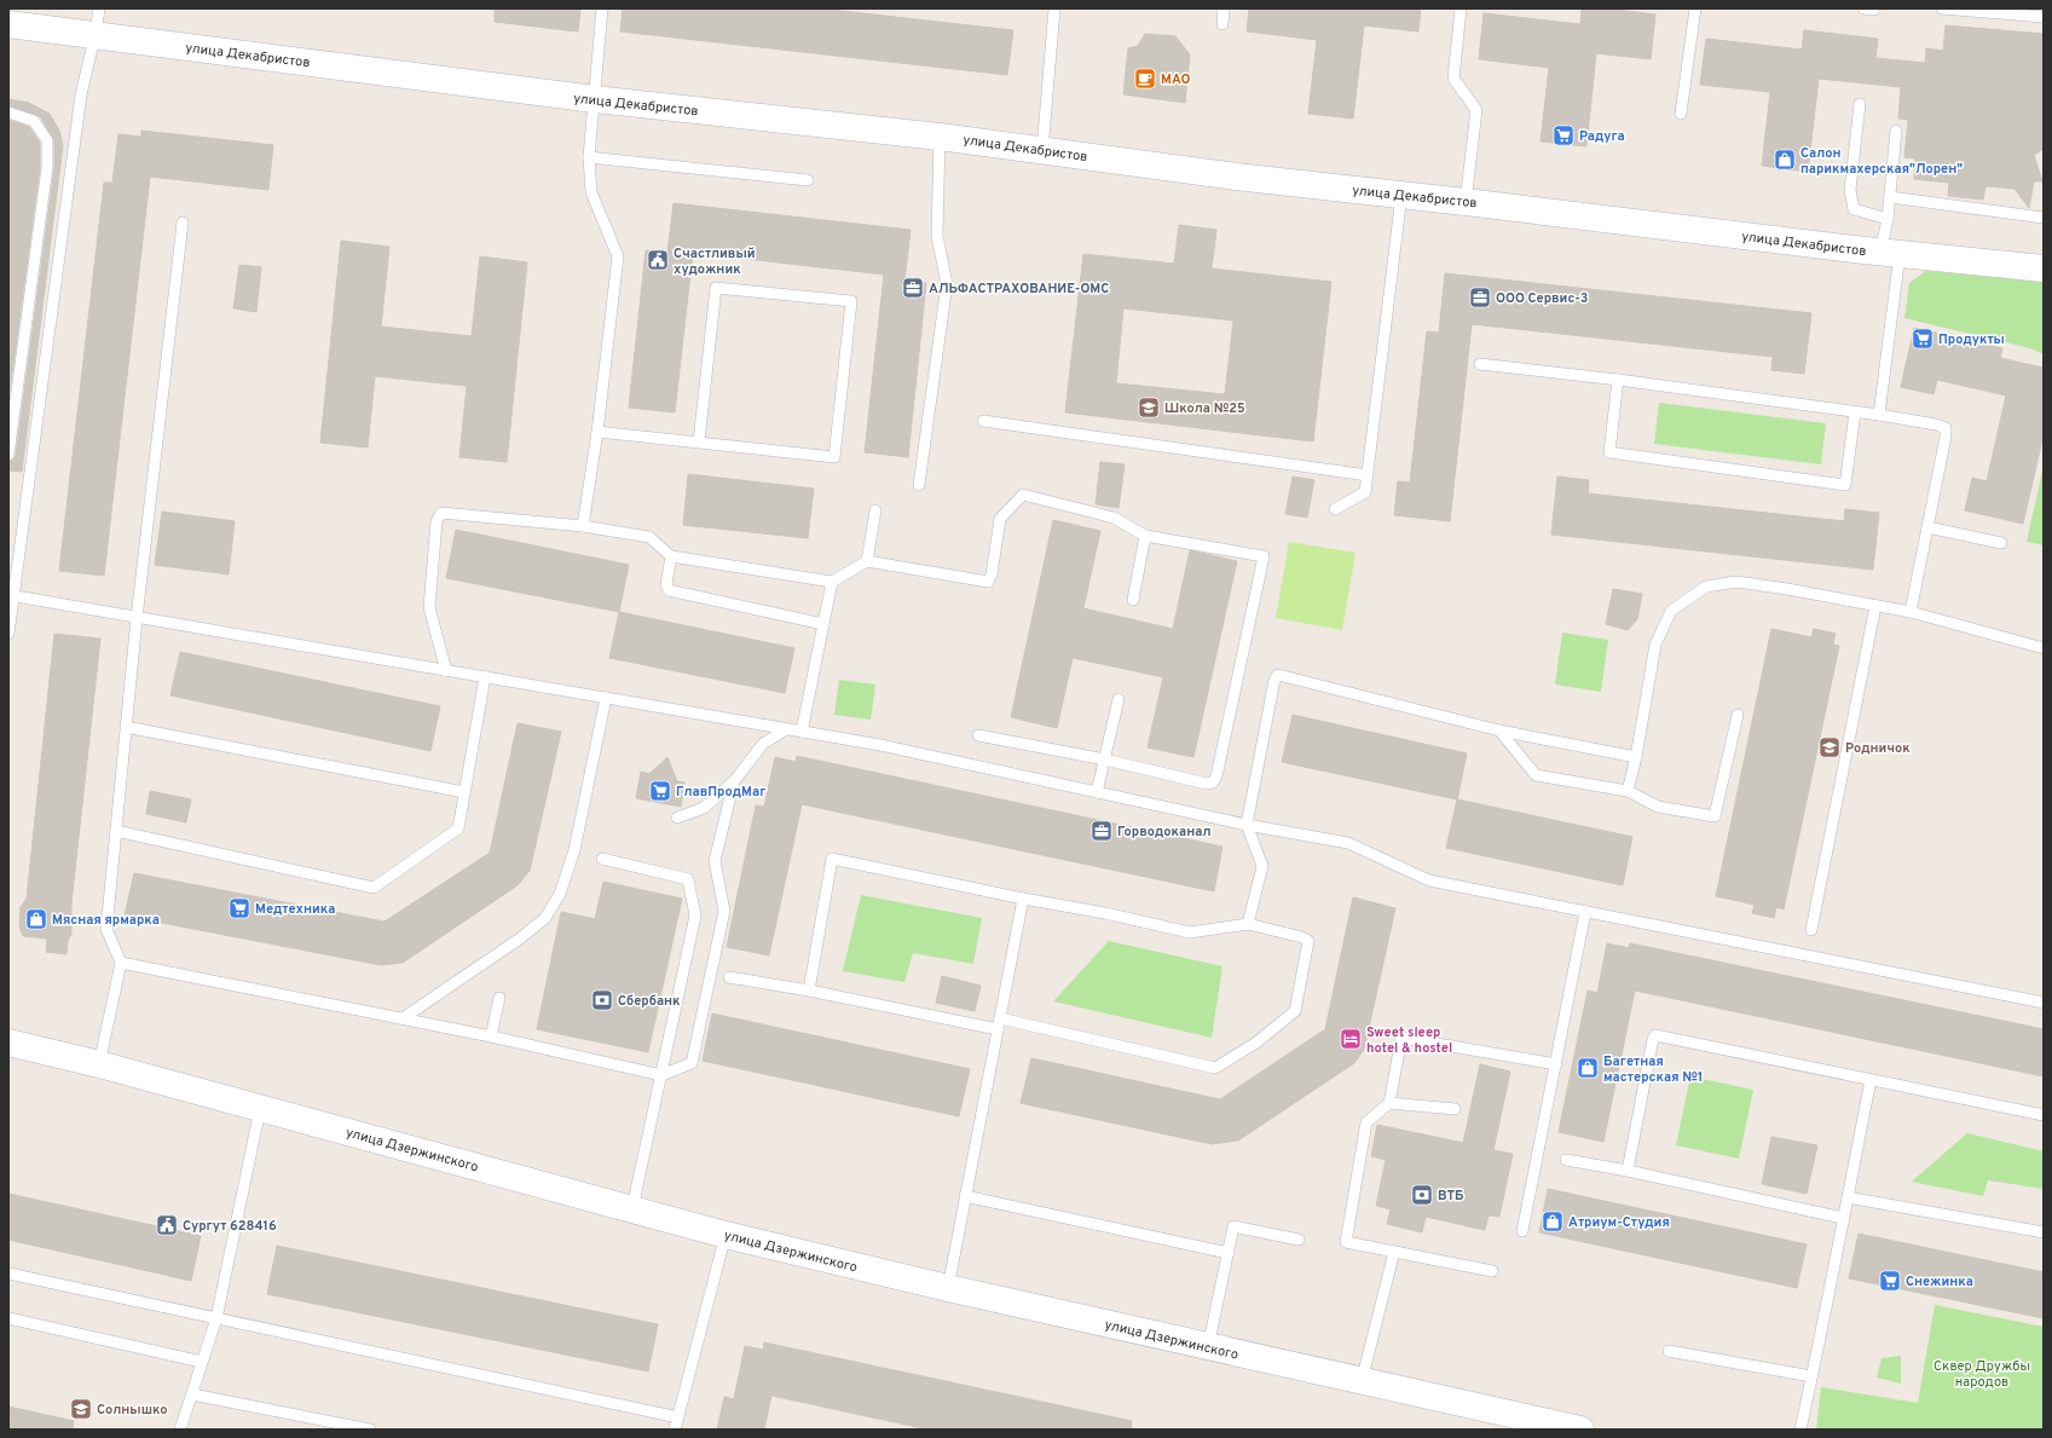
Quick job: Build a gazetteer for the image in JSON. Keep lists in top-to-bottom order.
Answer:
{
  "streets": {
    "street": ["улица Декабристов", "улица Дзержинского"]
  },
  "parks": ["Сквер Дружбы народов"],
  "places": {
    "cafe": ["МАО"],
    "supermarket": [
      "Радуга",
      "Продукты",
      "ГлавПродМаг",
      "Медтехника",
      "Снежинка"
    ],
    "shop": [
      "Салон парикмахерская\"Лорен\"",
      "Мясная ярмарка",
      "Багетная мастерская №1",
      "Атриум-Студия"
    ],
    "public building": ["Счастливый художник", "Сургут 628416"],
    "office": ["АЛЬФАСТРАХОВАНИЕ-ОМС", "ООО Сервис-3", "Горводоканал"],
    "school or university": ["Школа №25", "Родничок", "Солнышко"],
    "bank": ["Сбербанк", "ВТБ"],
    "hotel": ["Sweet sleep hotel & hostel"]
  }
}
